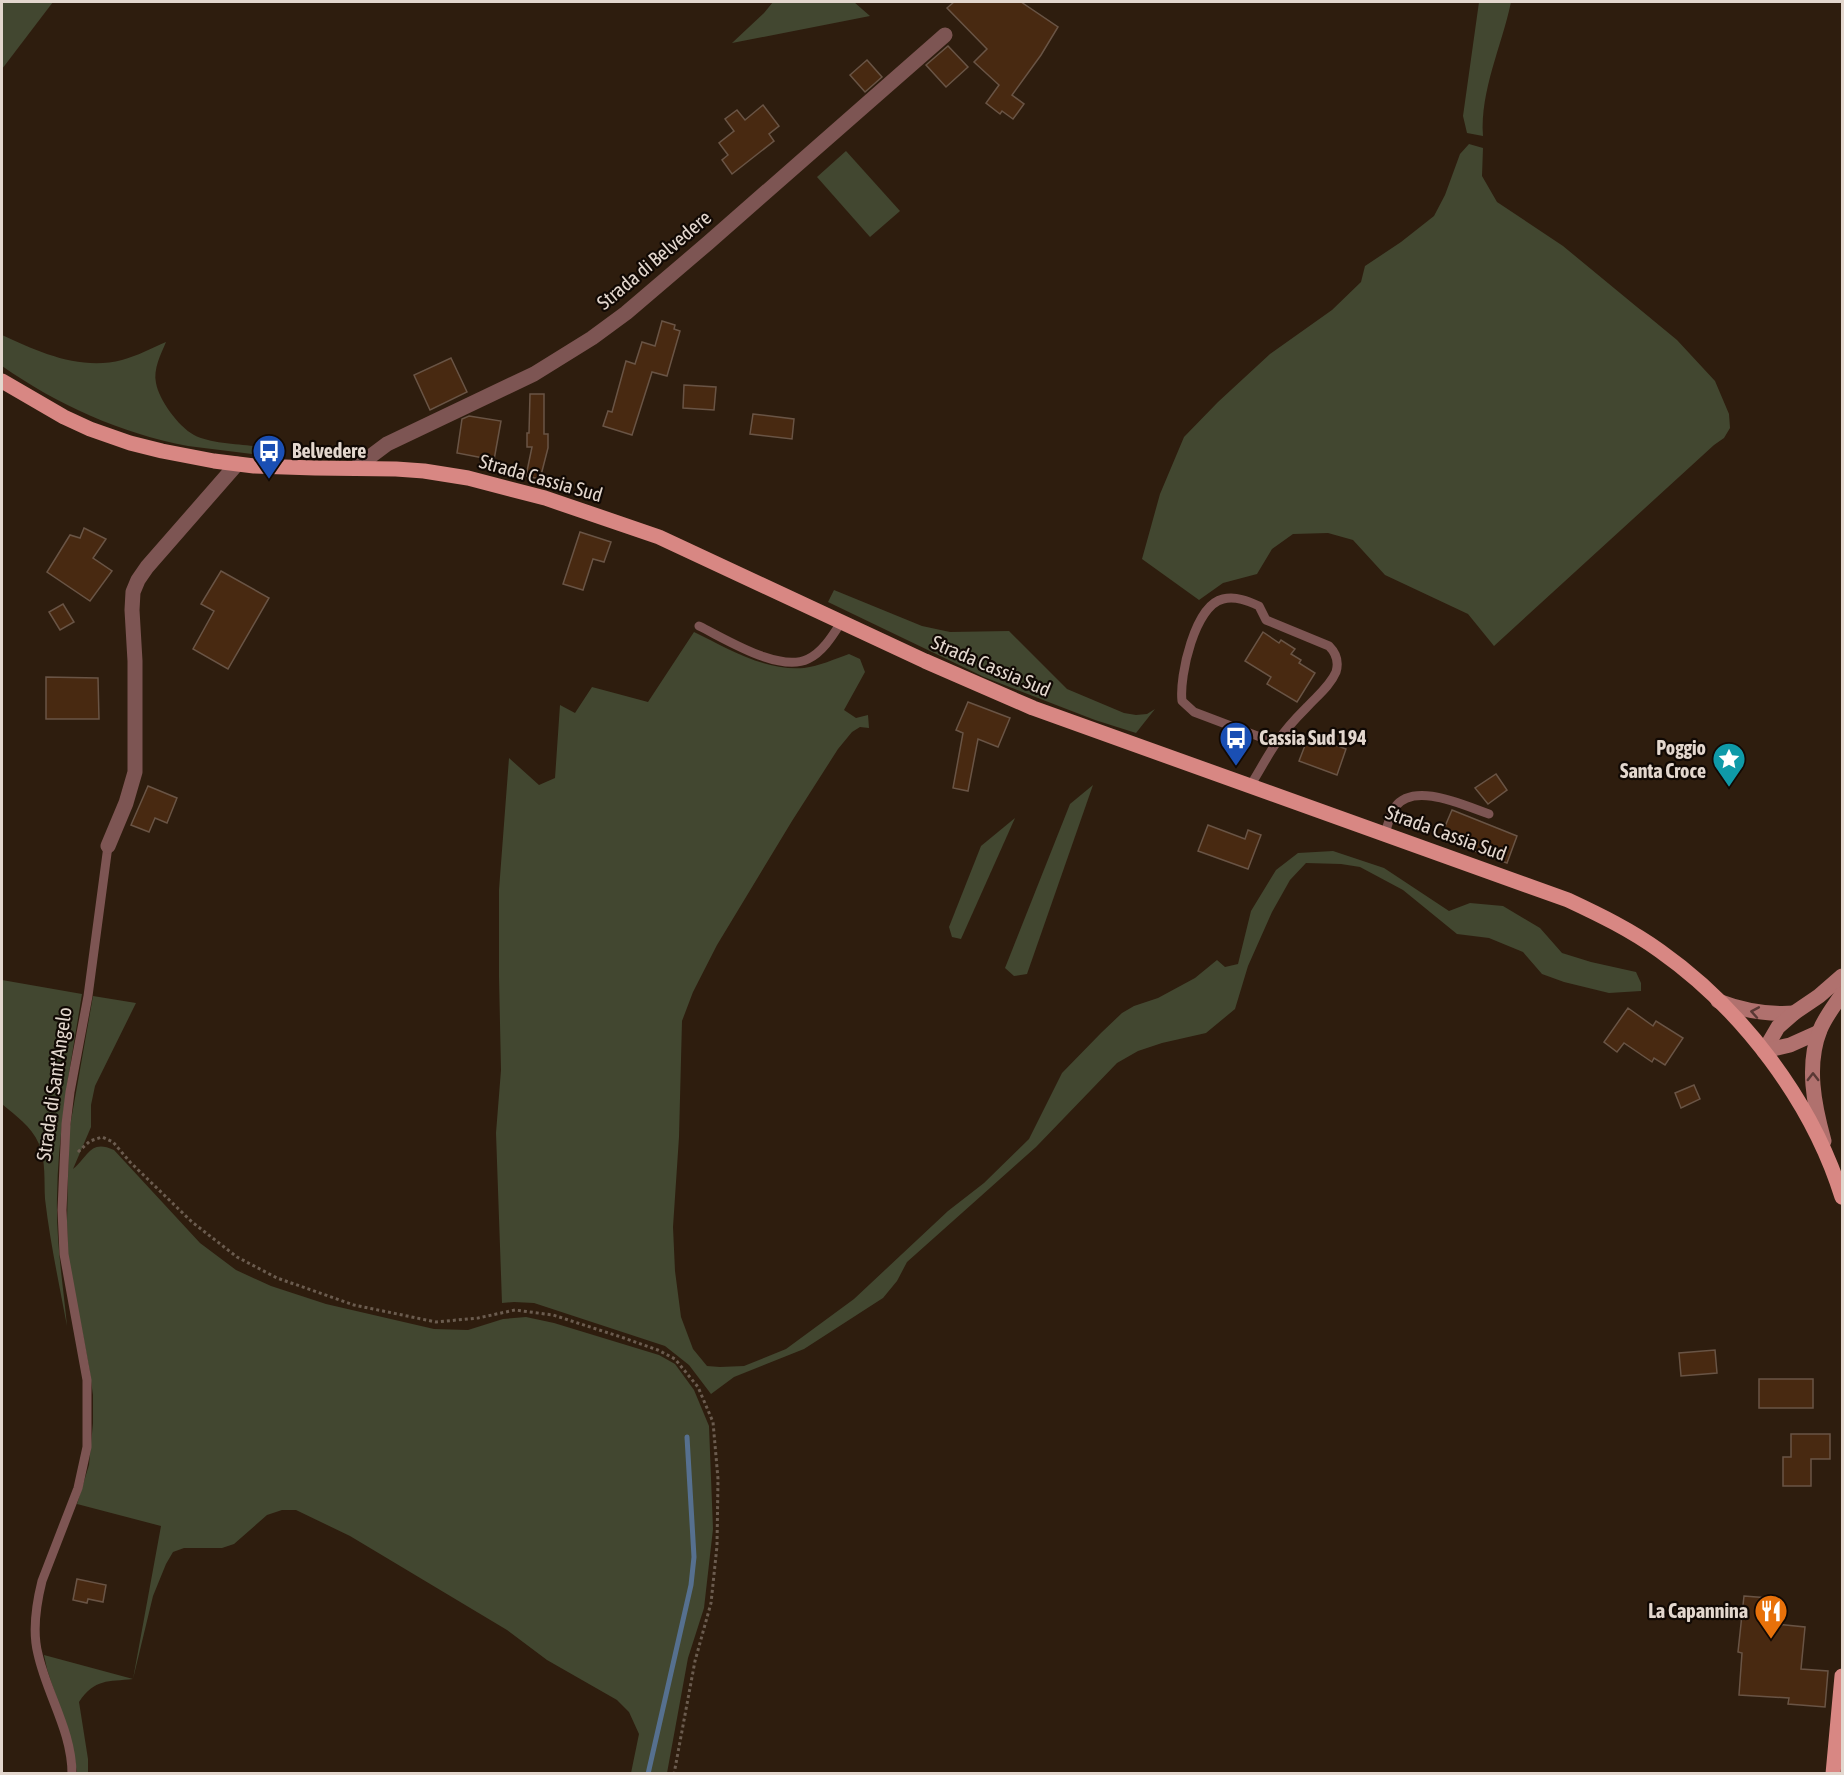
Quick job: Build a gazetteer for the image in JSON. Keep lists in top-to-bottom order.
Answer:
{
  "streets": {
    "main road": ["Strada Cassia Sud"],
    "street": ["Strada di Belvedere", "Strada di Sant'Angelo"]
  },
  "crossings": [
    ["Strada di Belvedere", "Strada Cassia Sud"],
    ["Strada Cassia Sud", "Strada di Sant'Angelo"]
  ],
  "places": {
    "bus stop": ["Belvedere", "Cassia Sud 194"],
    "place": ["Poggio Santa Croce"],
    "restaurant": ["La Capannina"]
  }
}
